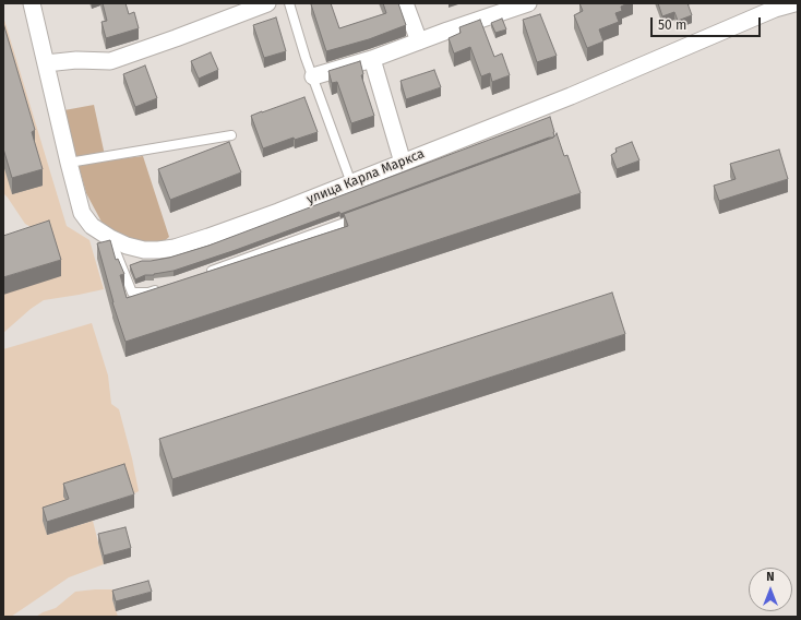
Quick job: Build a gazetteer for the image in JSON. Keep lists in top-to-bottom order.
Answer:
{
  "streets": {
    "street": ["улица Карла Маркса"]
  },
  "scale_bar": "50 m",
  "north": "top"
}
